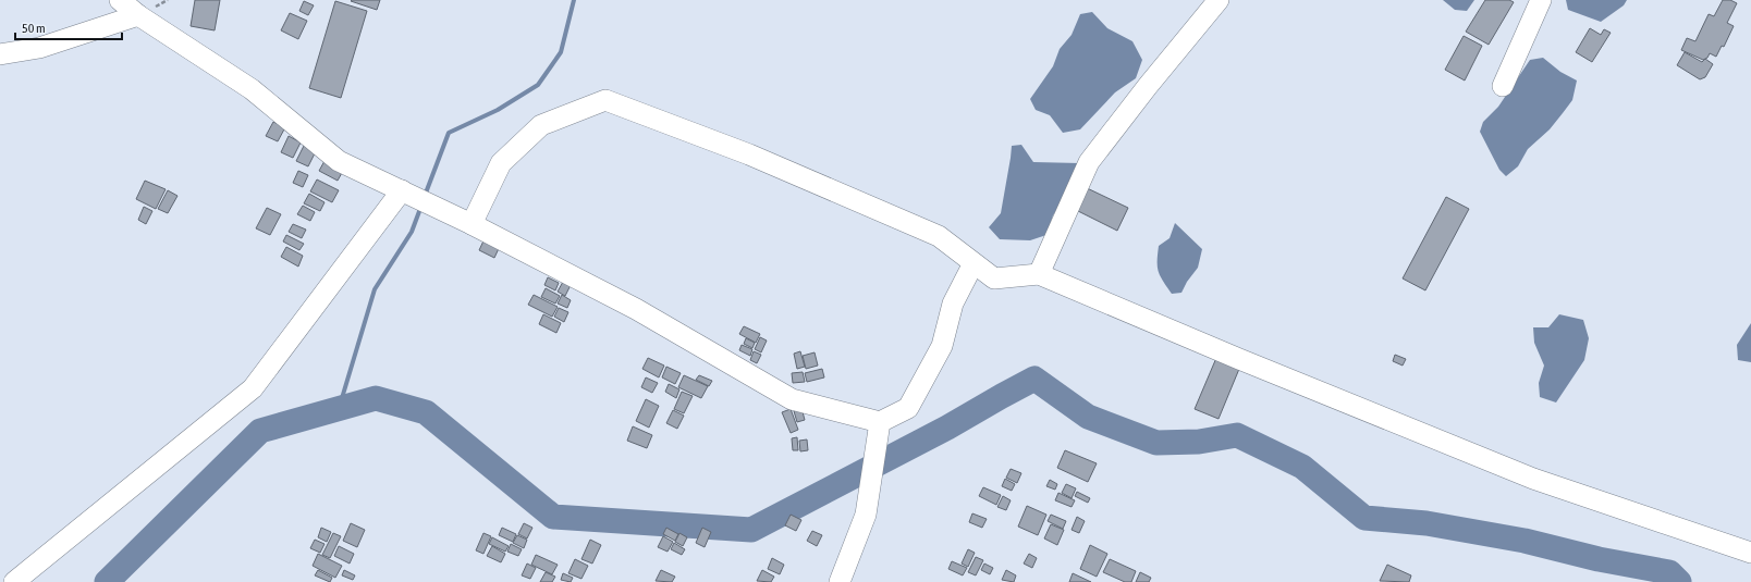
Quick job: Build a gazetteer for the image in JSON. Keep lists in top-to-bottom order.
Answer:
{
  "scale_bar": "50 m"
}
